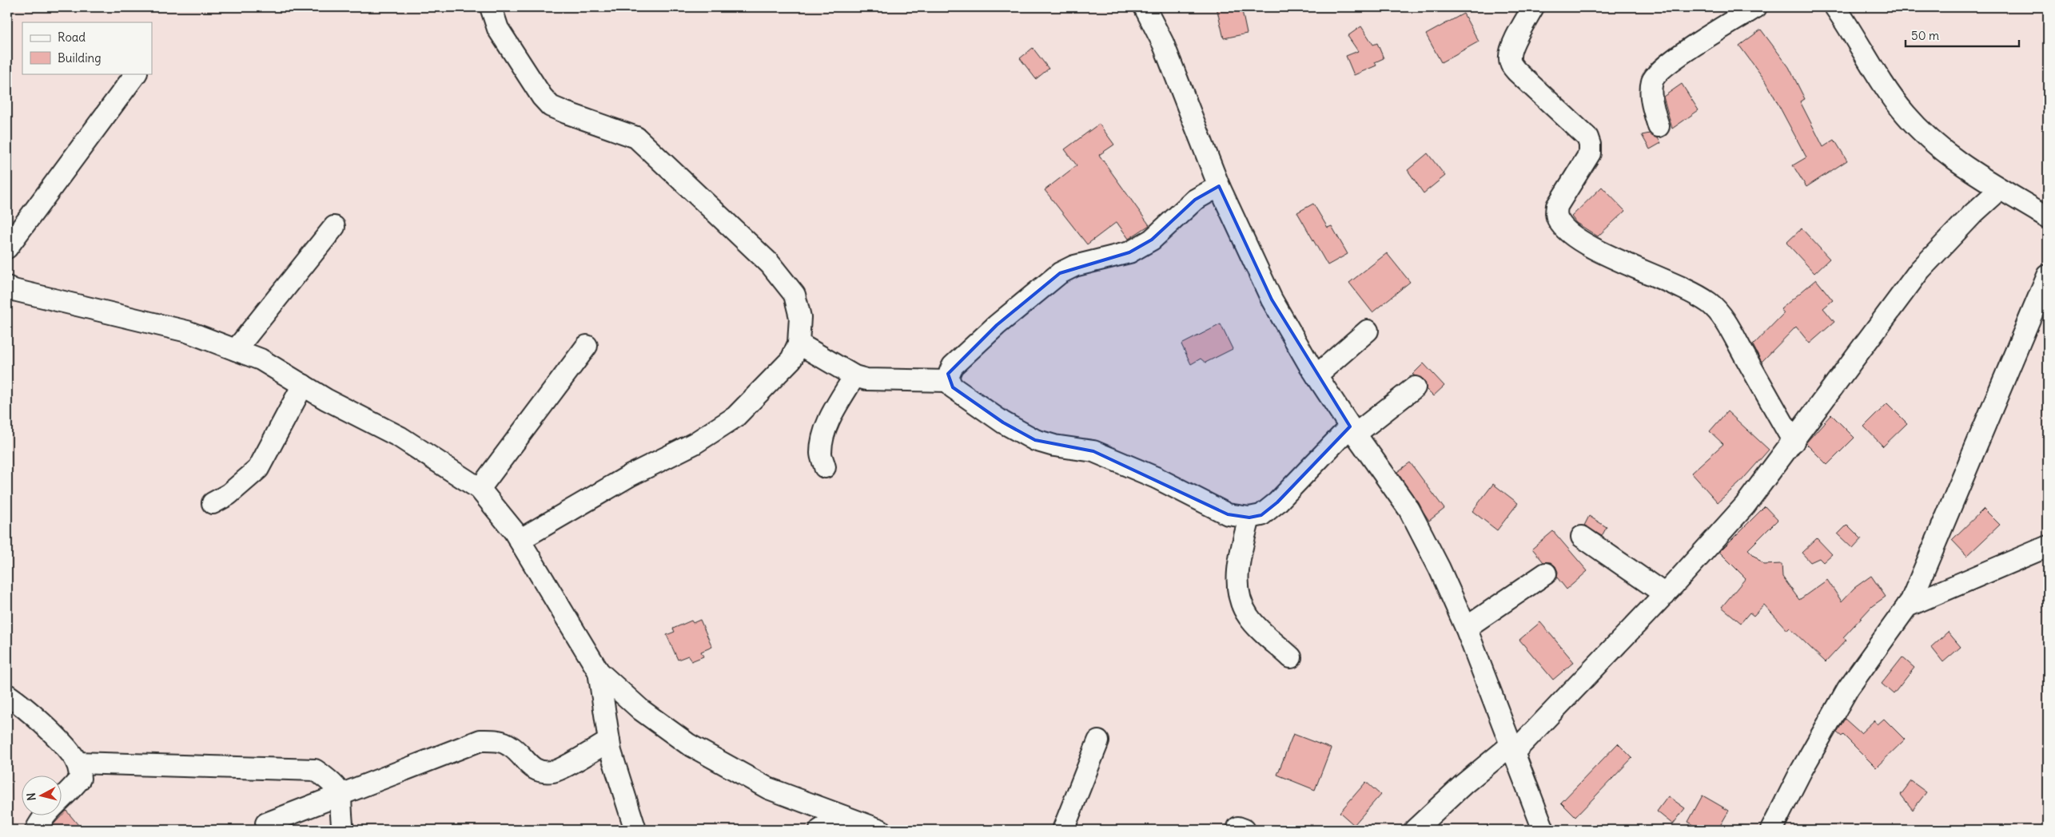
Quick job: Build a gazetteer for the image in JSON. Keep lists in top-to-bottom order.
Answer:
{
  "legend": ["Road", "Building"],
  "scale_bar": "50 m",
  "north": "left"
}
